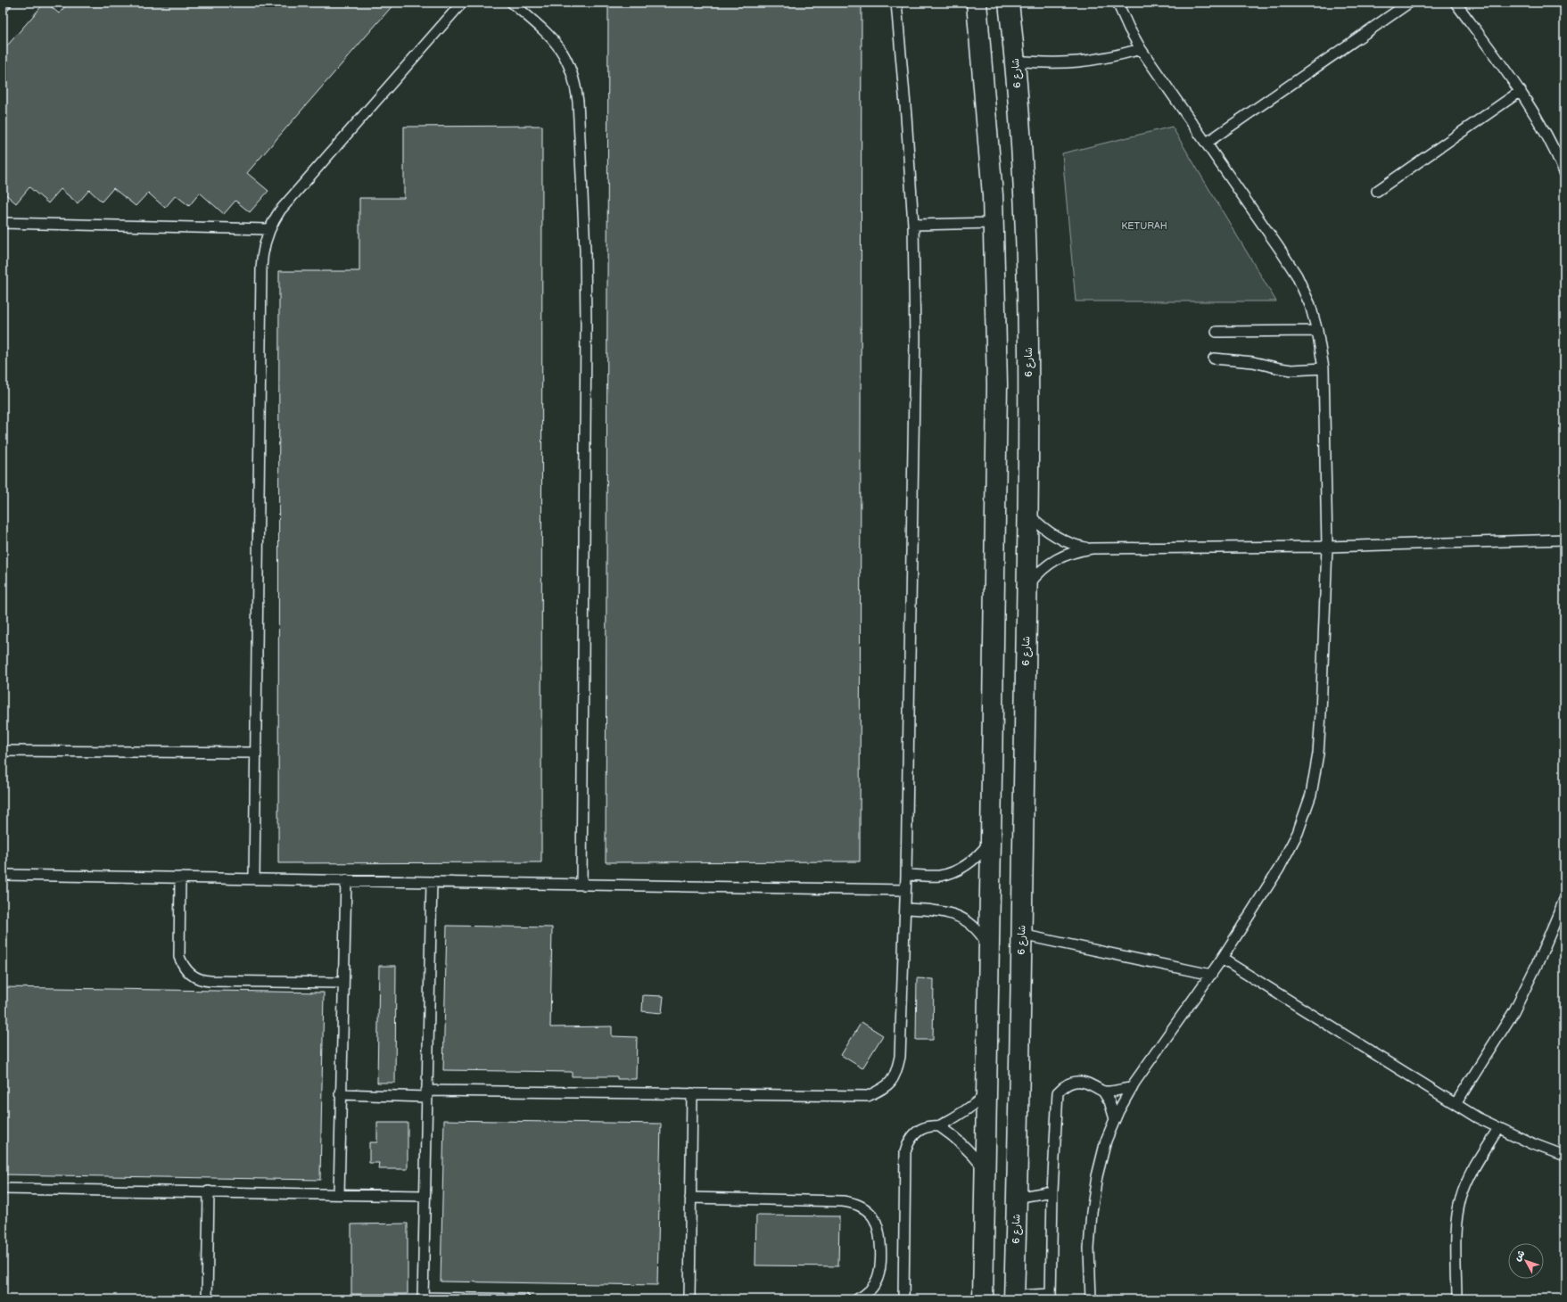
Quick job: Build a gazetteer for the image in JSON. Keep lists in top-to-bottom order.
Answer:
{
  "streets": {
    "street": ["شارع 6"]
  },
  "parks": ["KETURAH"],
  "north": "top left"
}
